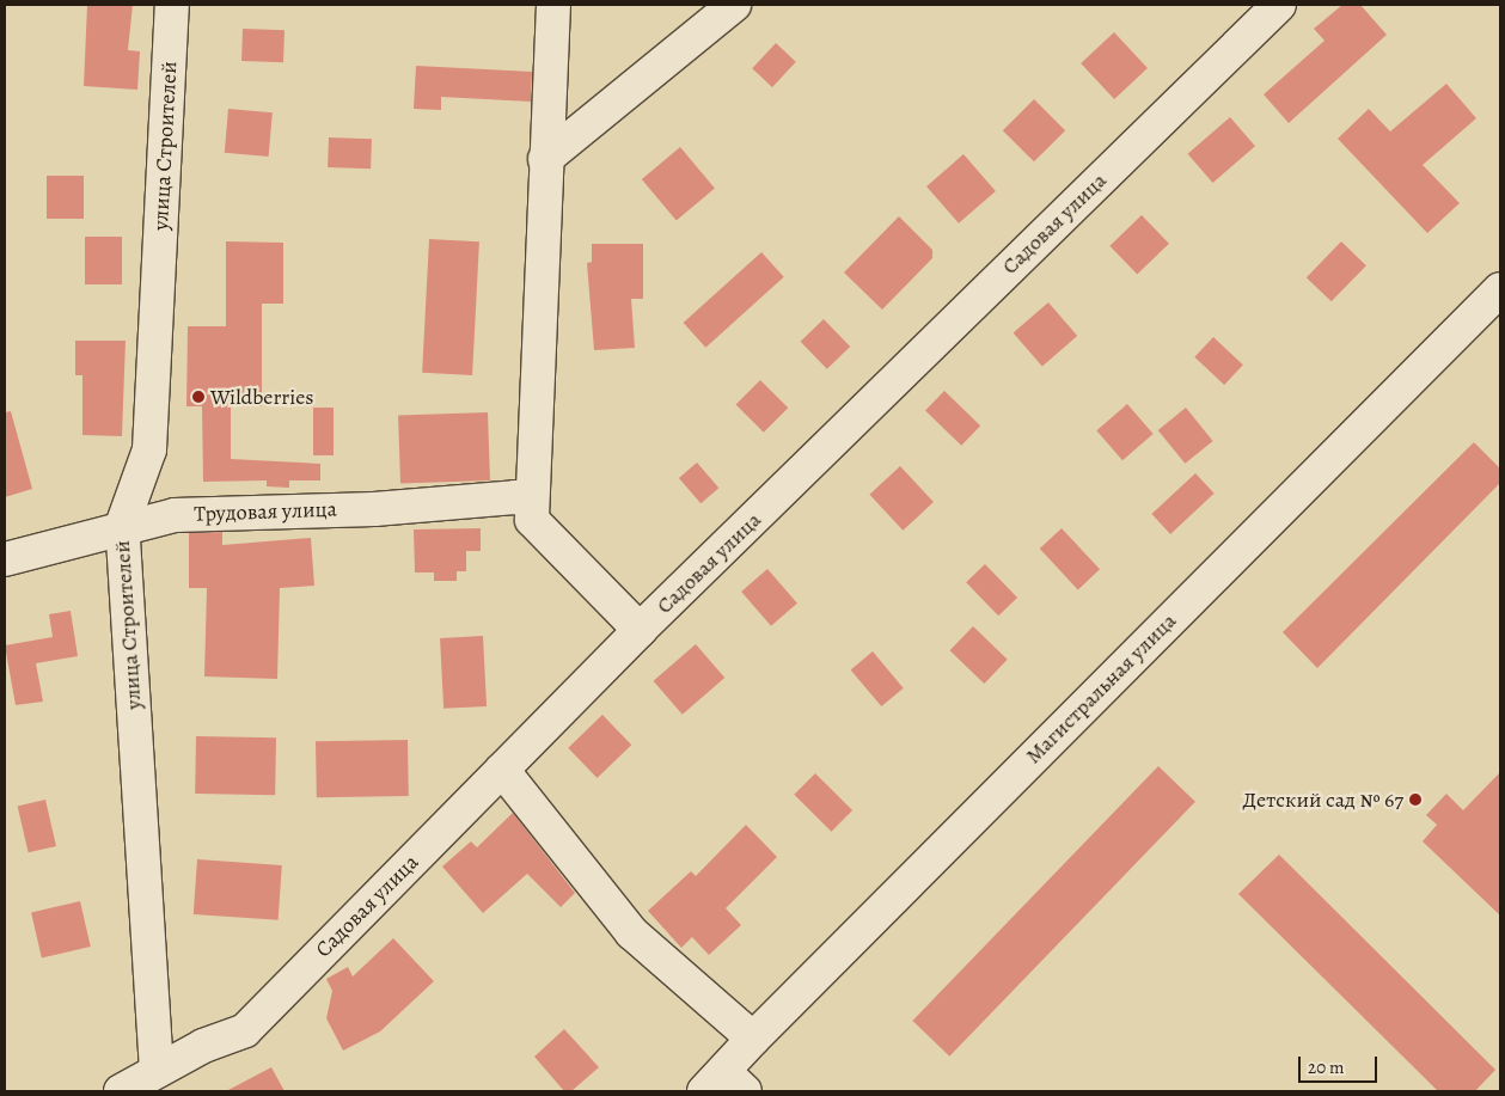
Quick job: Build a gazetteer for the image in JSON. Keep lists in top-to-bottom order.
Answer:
{
  "streets": {
    "street": [
      "улица Строителей",
      "Садовая улица",
      "Трудовая улица",
      "Магистральная улица"
    ]
  },
  "crossings": [
    ["улица Строителей", "Садовая улица"],
    ["улица Строителей", "Трудовая улица"]
  ],
  "places": ["Wildberries", "Детский сад № 67"],
  "scale_bar": "20 m"
}
